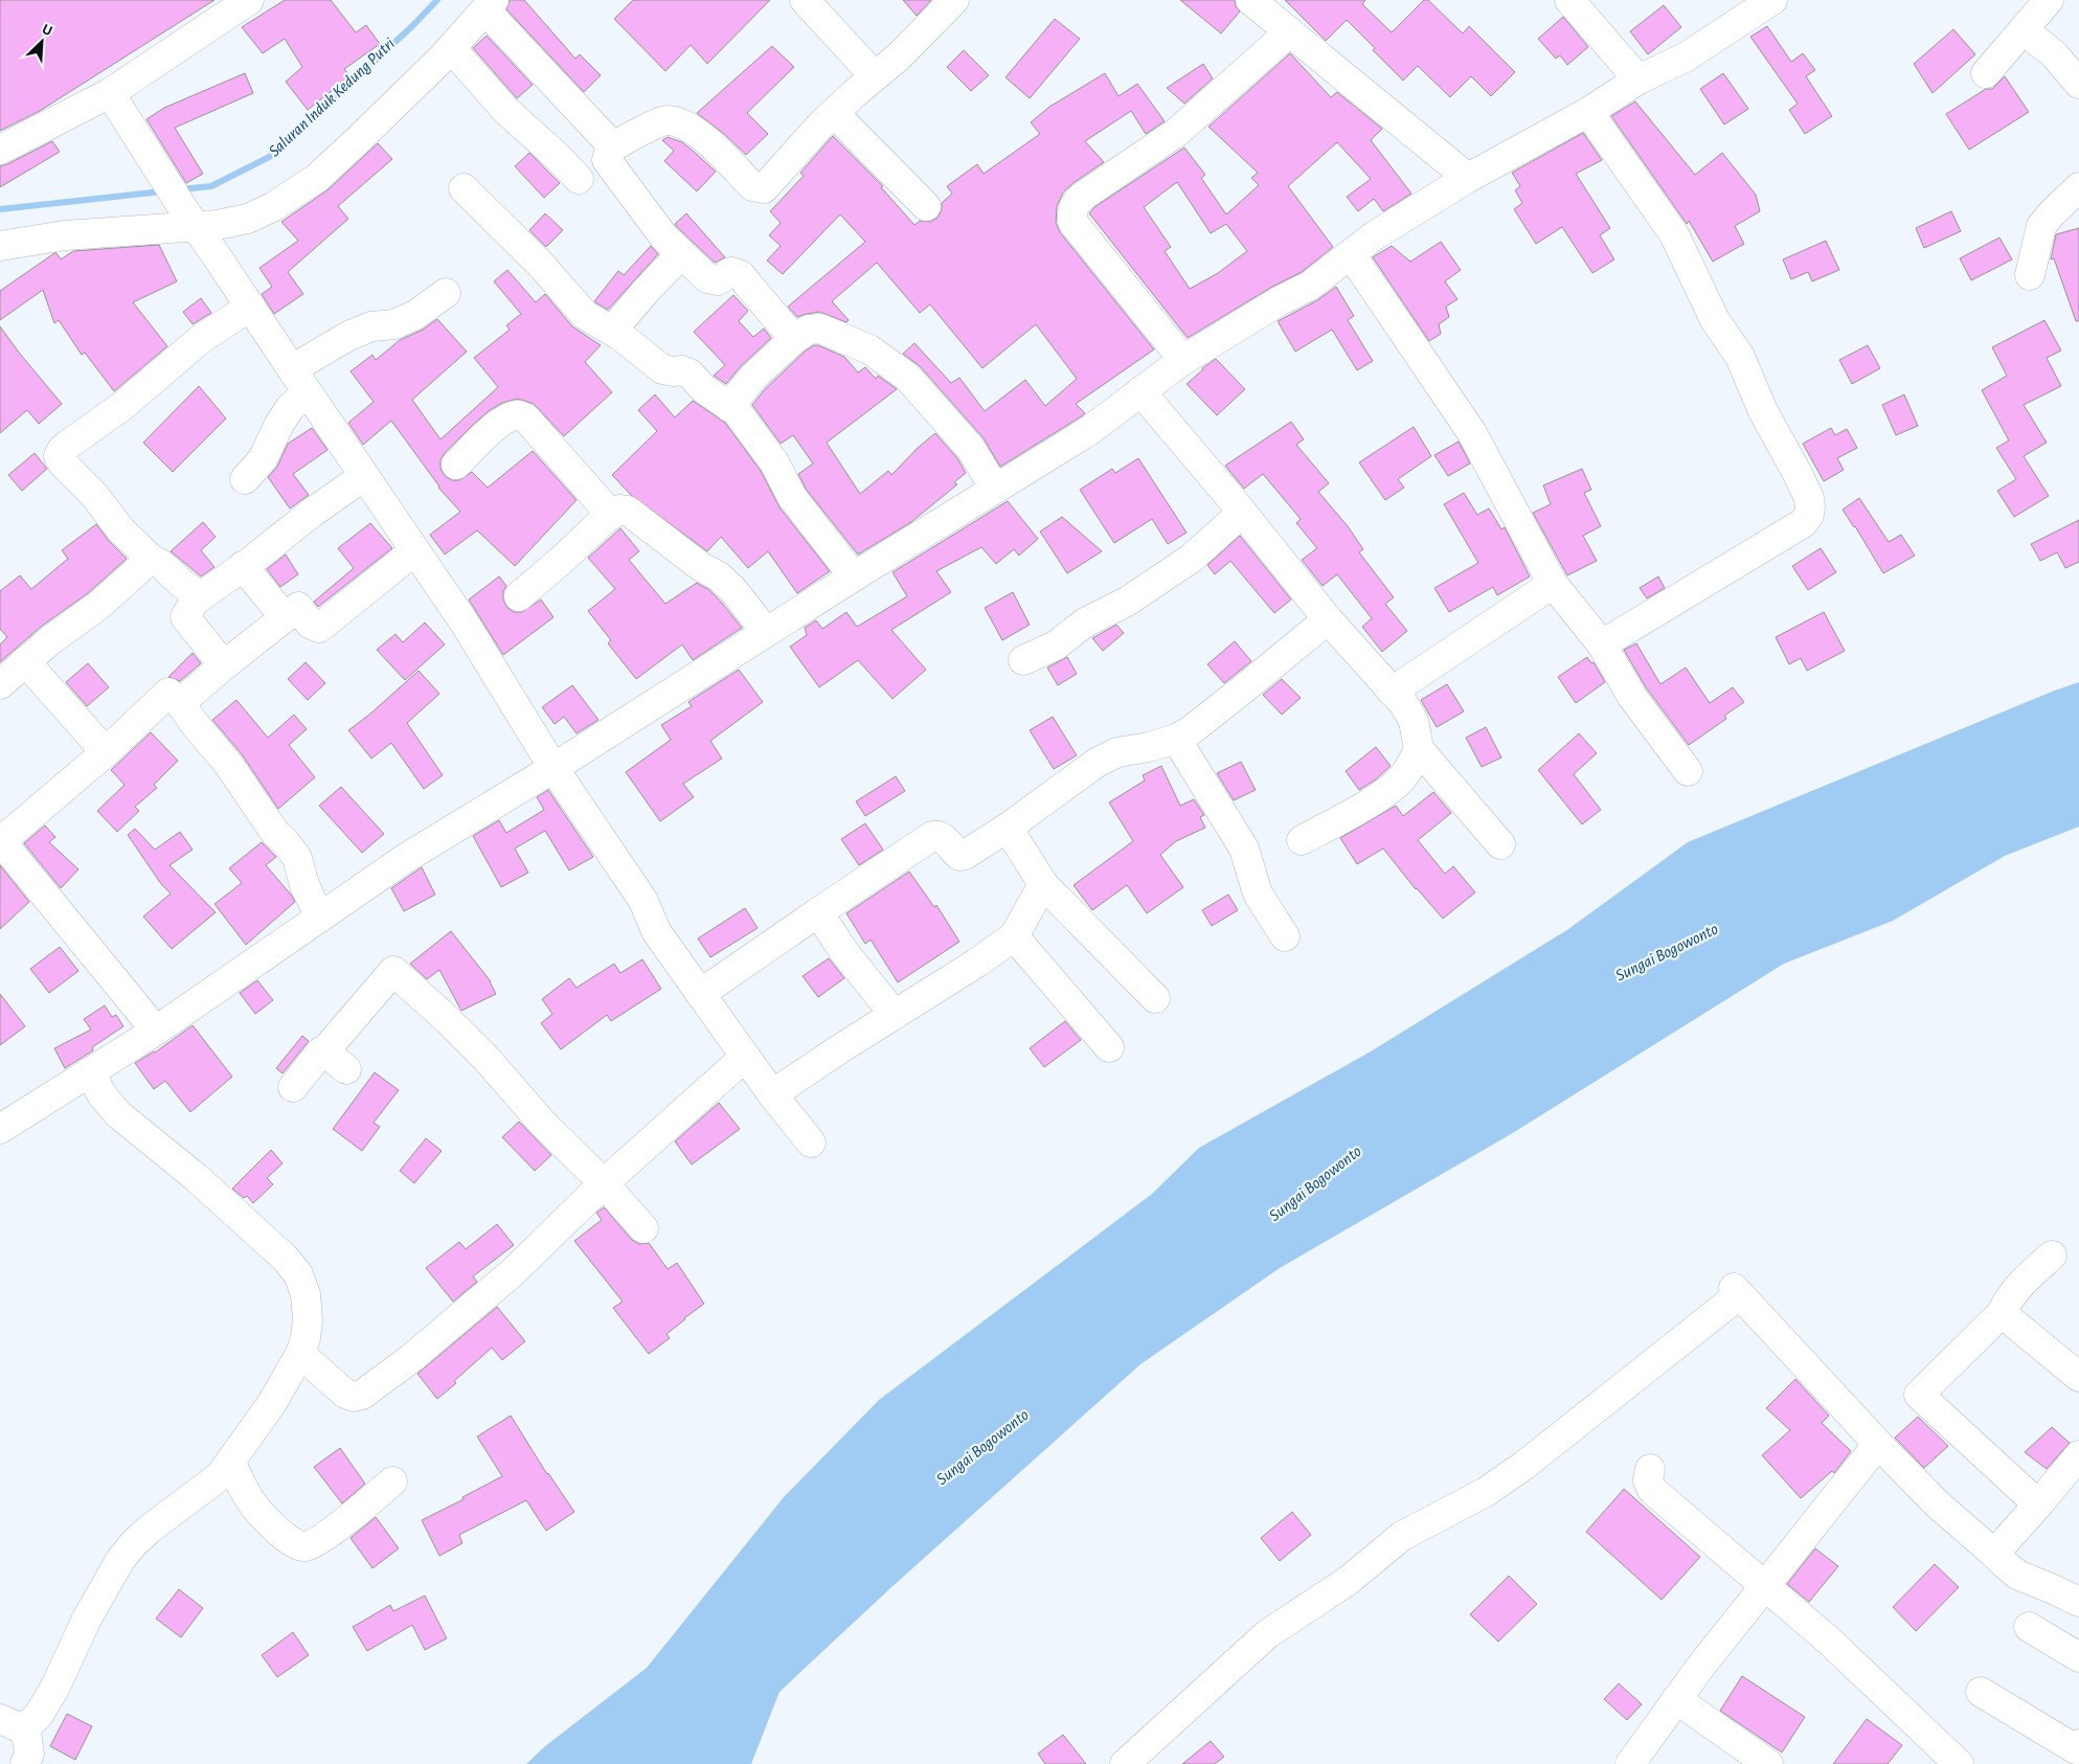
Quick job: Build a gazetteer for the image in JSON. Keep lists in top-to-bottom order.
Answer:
{
  "water": ["Saluran Induk Kedung Putri", "Sungai Bogowonto"],
  "north": "top right"
}
